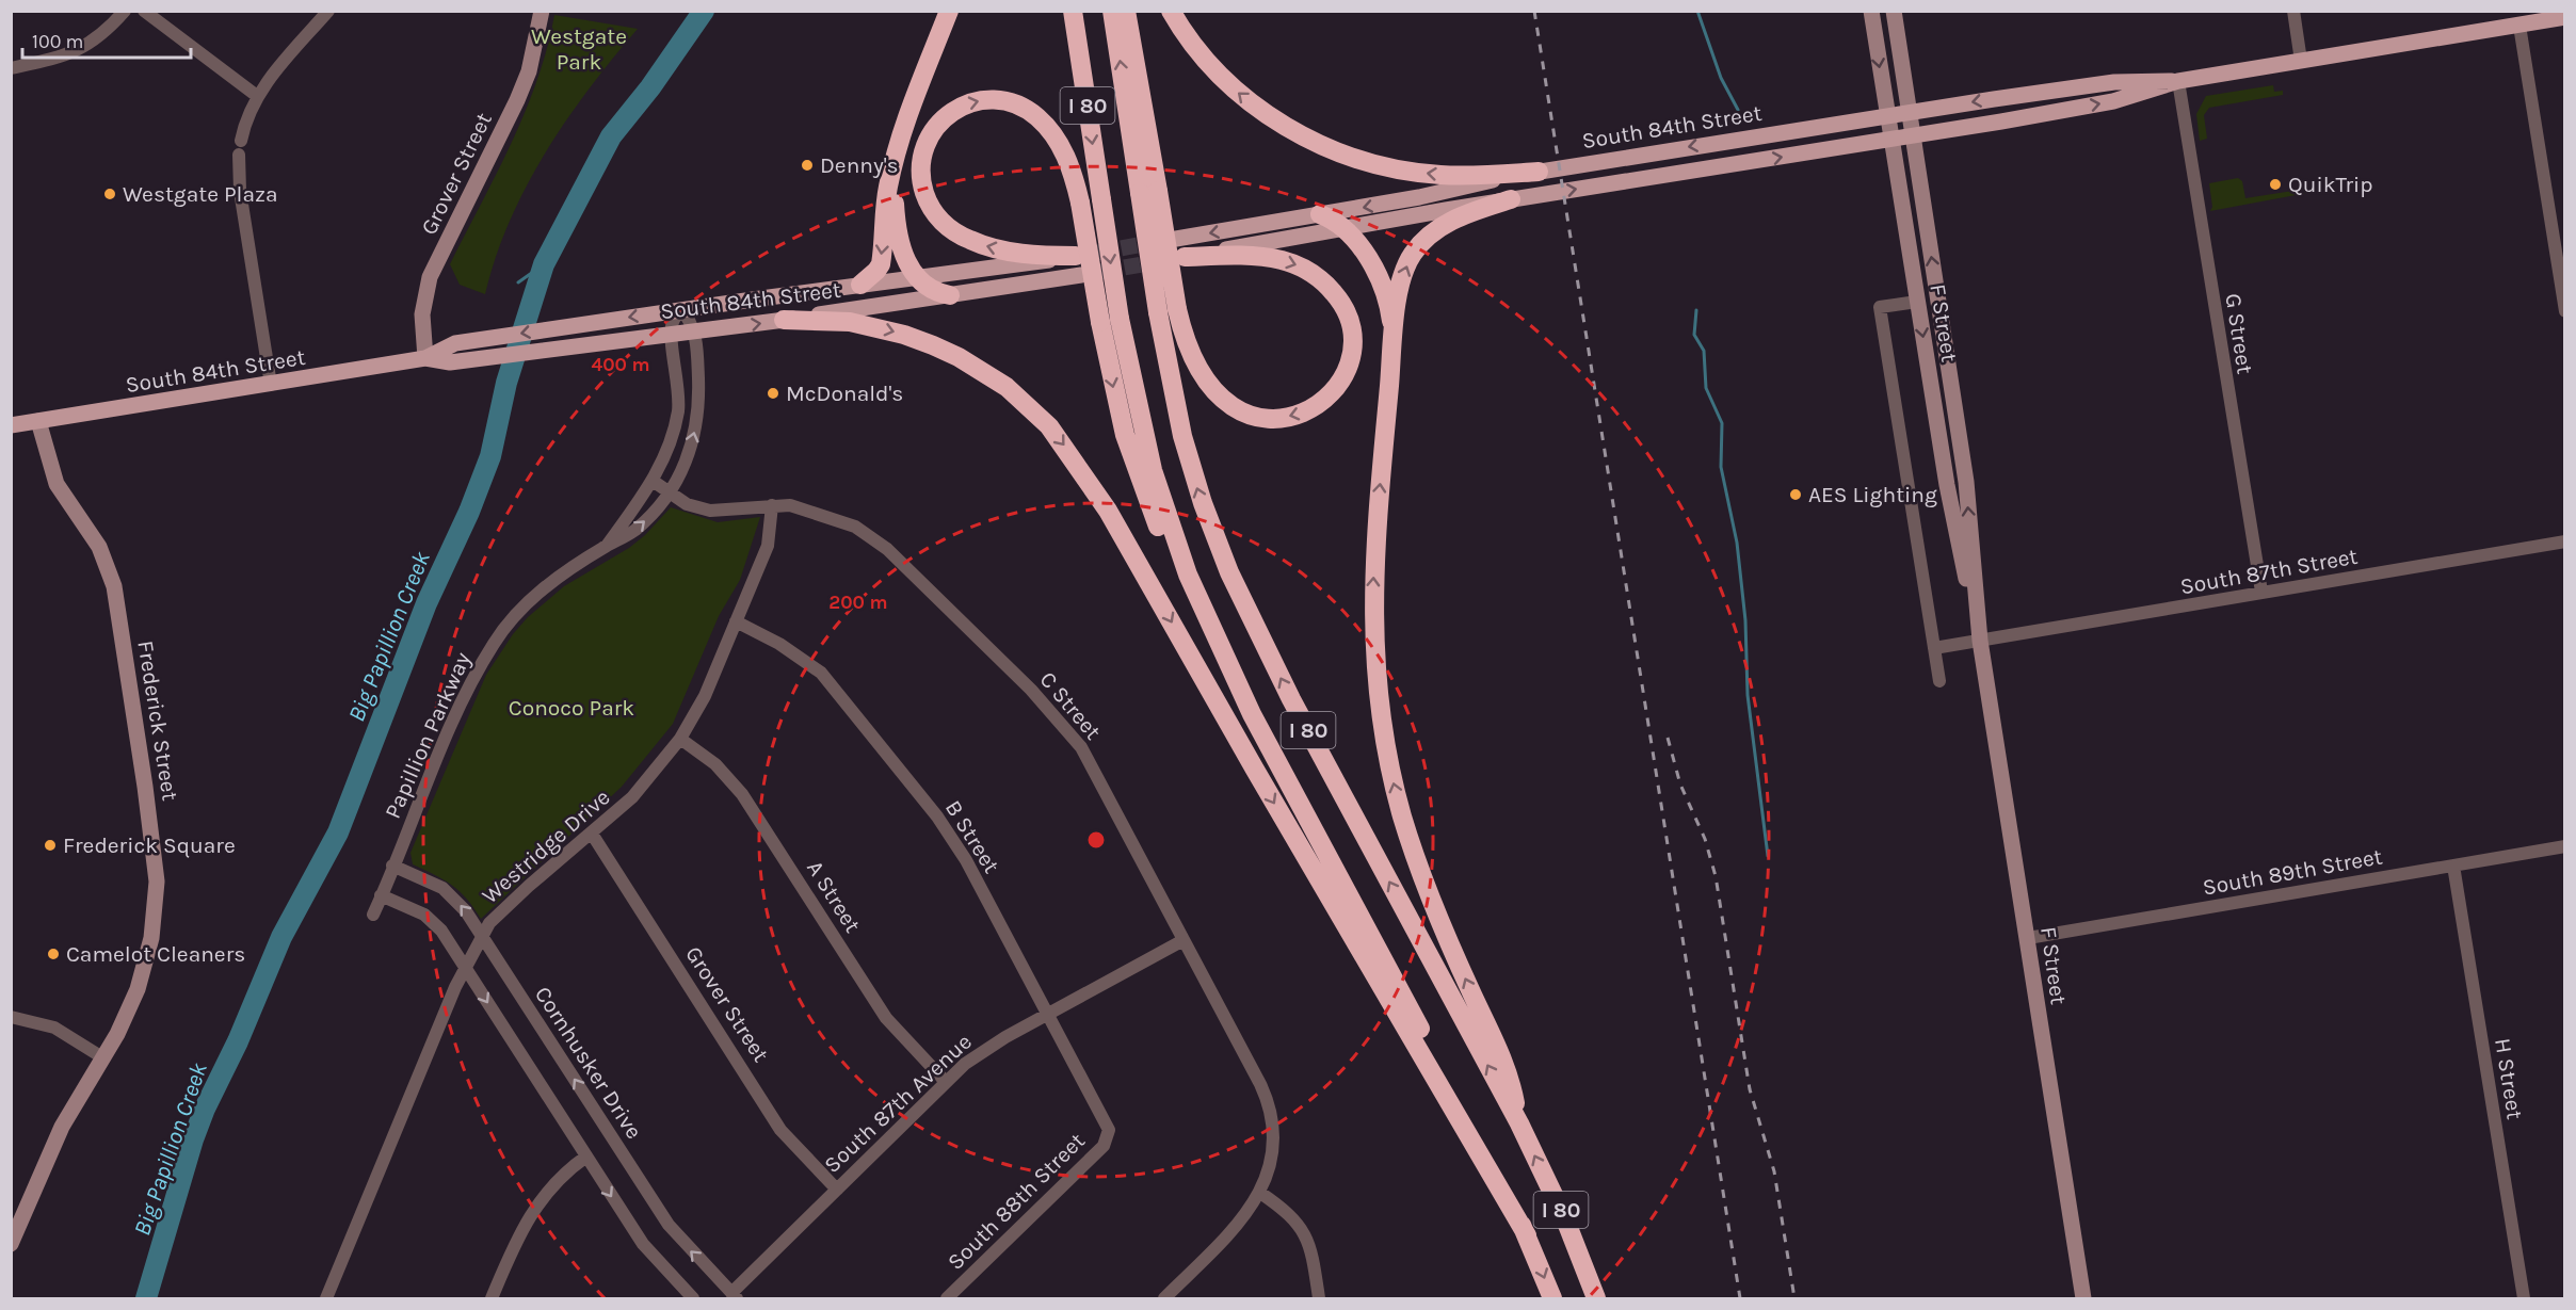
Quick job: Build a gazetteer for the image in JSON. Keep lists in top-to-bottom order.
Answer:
{
  "streets": {
    "highway": ["I 80"],
    "main road": ["South 84th Street"],
    "street": [
      "Grover Street",
      "F Street",
      "G Street",
      "South 87th Street",
      "C Street",
      "Frederick Street",
      "Papillion Parkway",
      "B Street",
      "Westridge Drive",
      "South 89th Street",
      "A Street",
      "Cornhusker Drive",
      "H Street",
      "South 87th Avenue",
      "South 88th Street"
    ]
  },
  "crossings": [
    ["South 84th Street", "Grover Street"],
    ["South 84th Street", "F Street"],
    ["South 84th Street", "G Street"],
    ["South 84th Street", "Frederick Street"],
    ["South 84th Street", "Papillion Parkway"],
    ["Grover Street", "Westridge Drive"],
    ["Grover Street", "South 87th Avenue"],
    ["F Street", "South 87th Street"],
    ["F Street", "South 89th Street"],
    ["G Street", "South 87th Street"],
    ["C Street", "Papillion Parkway"],
    ["C Street", "Westridge Drive"],
    ["C Street", "South 87th Avenue"],
    ["Papillion Parkway", "Cornhusker Drive"],
    ["B Street", "Westridge Drive"],
    ["B Street", "South 87th Avenue"],
    ["B Street", "South 88th Street"],
    ["Westridge Drive", "A Street"],
    ["Westridge Drive", "Cornhusker Drive"],
    ["South 89th Street", "H Street"],
    ["A Street", "South 87th Avenue"],
    ["Cornhusker Drive", "South 87th Avenue"]
  ],
  "water": ["Big Papillion Creek"],
  "parks": ["Westgate Park", "Conoco Park"],
  "places": [
    "Denny's",
    "QuikTrip",
    "Westgate Plaza",
    "McDonald's",
    "AES Lighting",
    "Frederick Square",
    "Camelot Cleaners"
  ],
  "scale_bar": "100 m",
  "rings": ["400 m", "200 m"]
}
